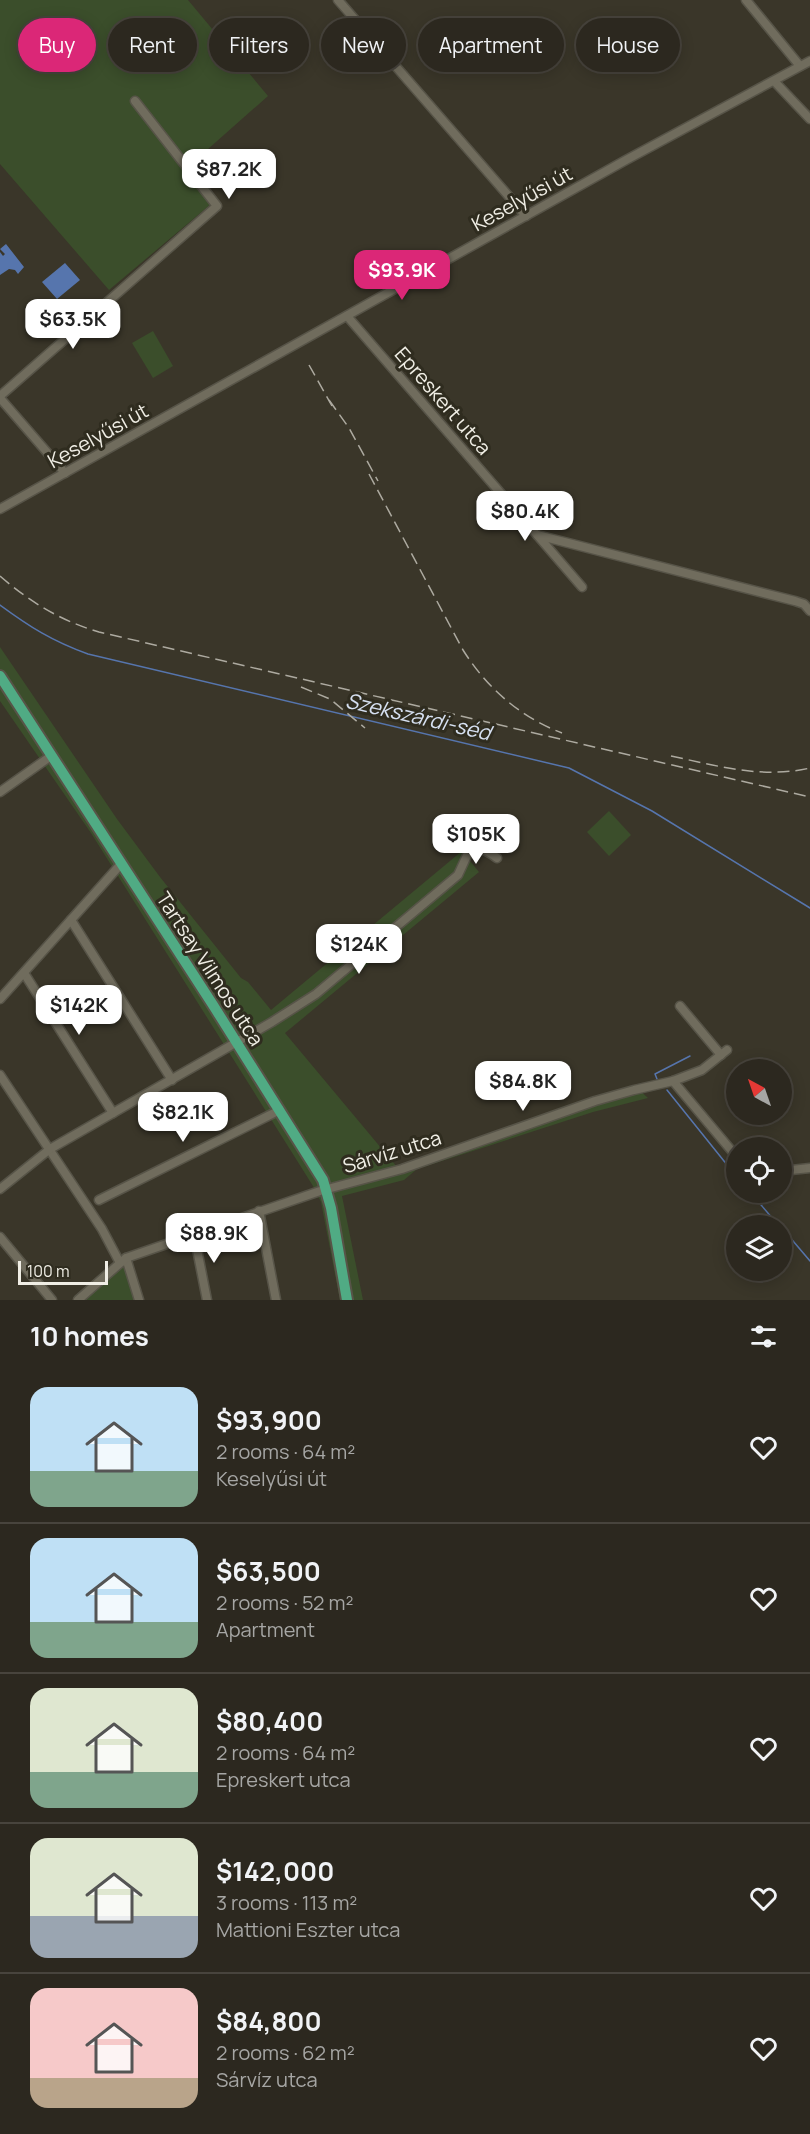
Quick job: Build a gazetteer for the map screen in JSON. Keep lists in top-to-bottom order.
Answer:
{
  "streets": {
    "main road": ["Tartsay Vilmos utca"],
    "street": ["Keselyűsi út", "Epreskert utca", "Sárvíz utca"]
  },
  "crossings": [
    ["Keselyűsi út", "Epreskert utca"],
    ["Tartsay Vilmos utca", "Sárvíz utca"]
  ],
  "water": ["Szekszárdi-séd"],
  "scale_bar": "100 m",
  "north": "top left",
  "page": {
    "chip": [
      "Buy",
      "Rent",
      "Filters",
      "New",
      "Apartment",
      "House"
    ],
    "price": [
      "$87.2K",
      "$93.9K",
      "$63.5K",
      "$80.4K",
      "$105K",
      "$124K",
      "$142K",
      "$84.8K",
      "$82.1K",
      "$88.9K"
    ],
    "scale": "100 m",
    "heading": "10 homes",
    "list": [
      {
        "name": "$93,900",
        "note": "2 rooms · 64 m² · Keselyűsi út"
      },
      {
        "name": "$63,500",
        "note": "2 rooms · 52 m² · Apartment"
      },
      {
        "name": "$80,400",
        "note": "2 rooms · 64 m² · Epreskert utca"
      },
      {
        "name": "$142,000",
        "note": "3 rooms · 113 m² · Mattioni Eszter utca"
      },
      {
        "name": "$84,800",
        "note": "2 rooms · 62 m² · Sárvíz utca"
      }
    ]
  }
}
